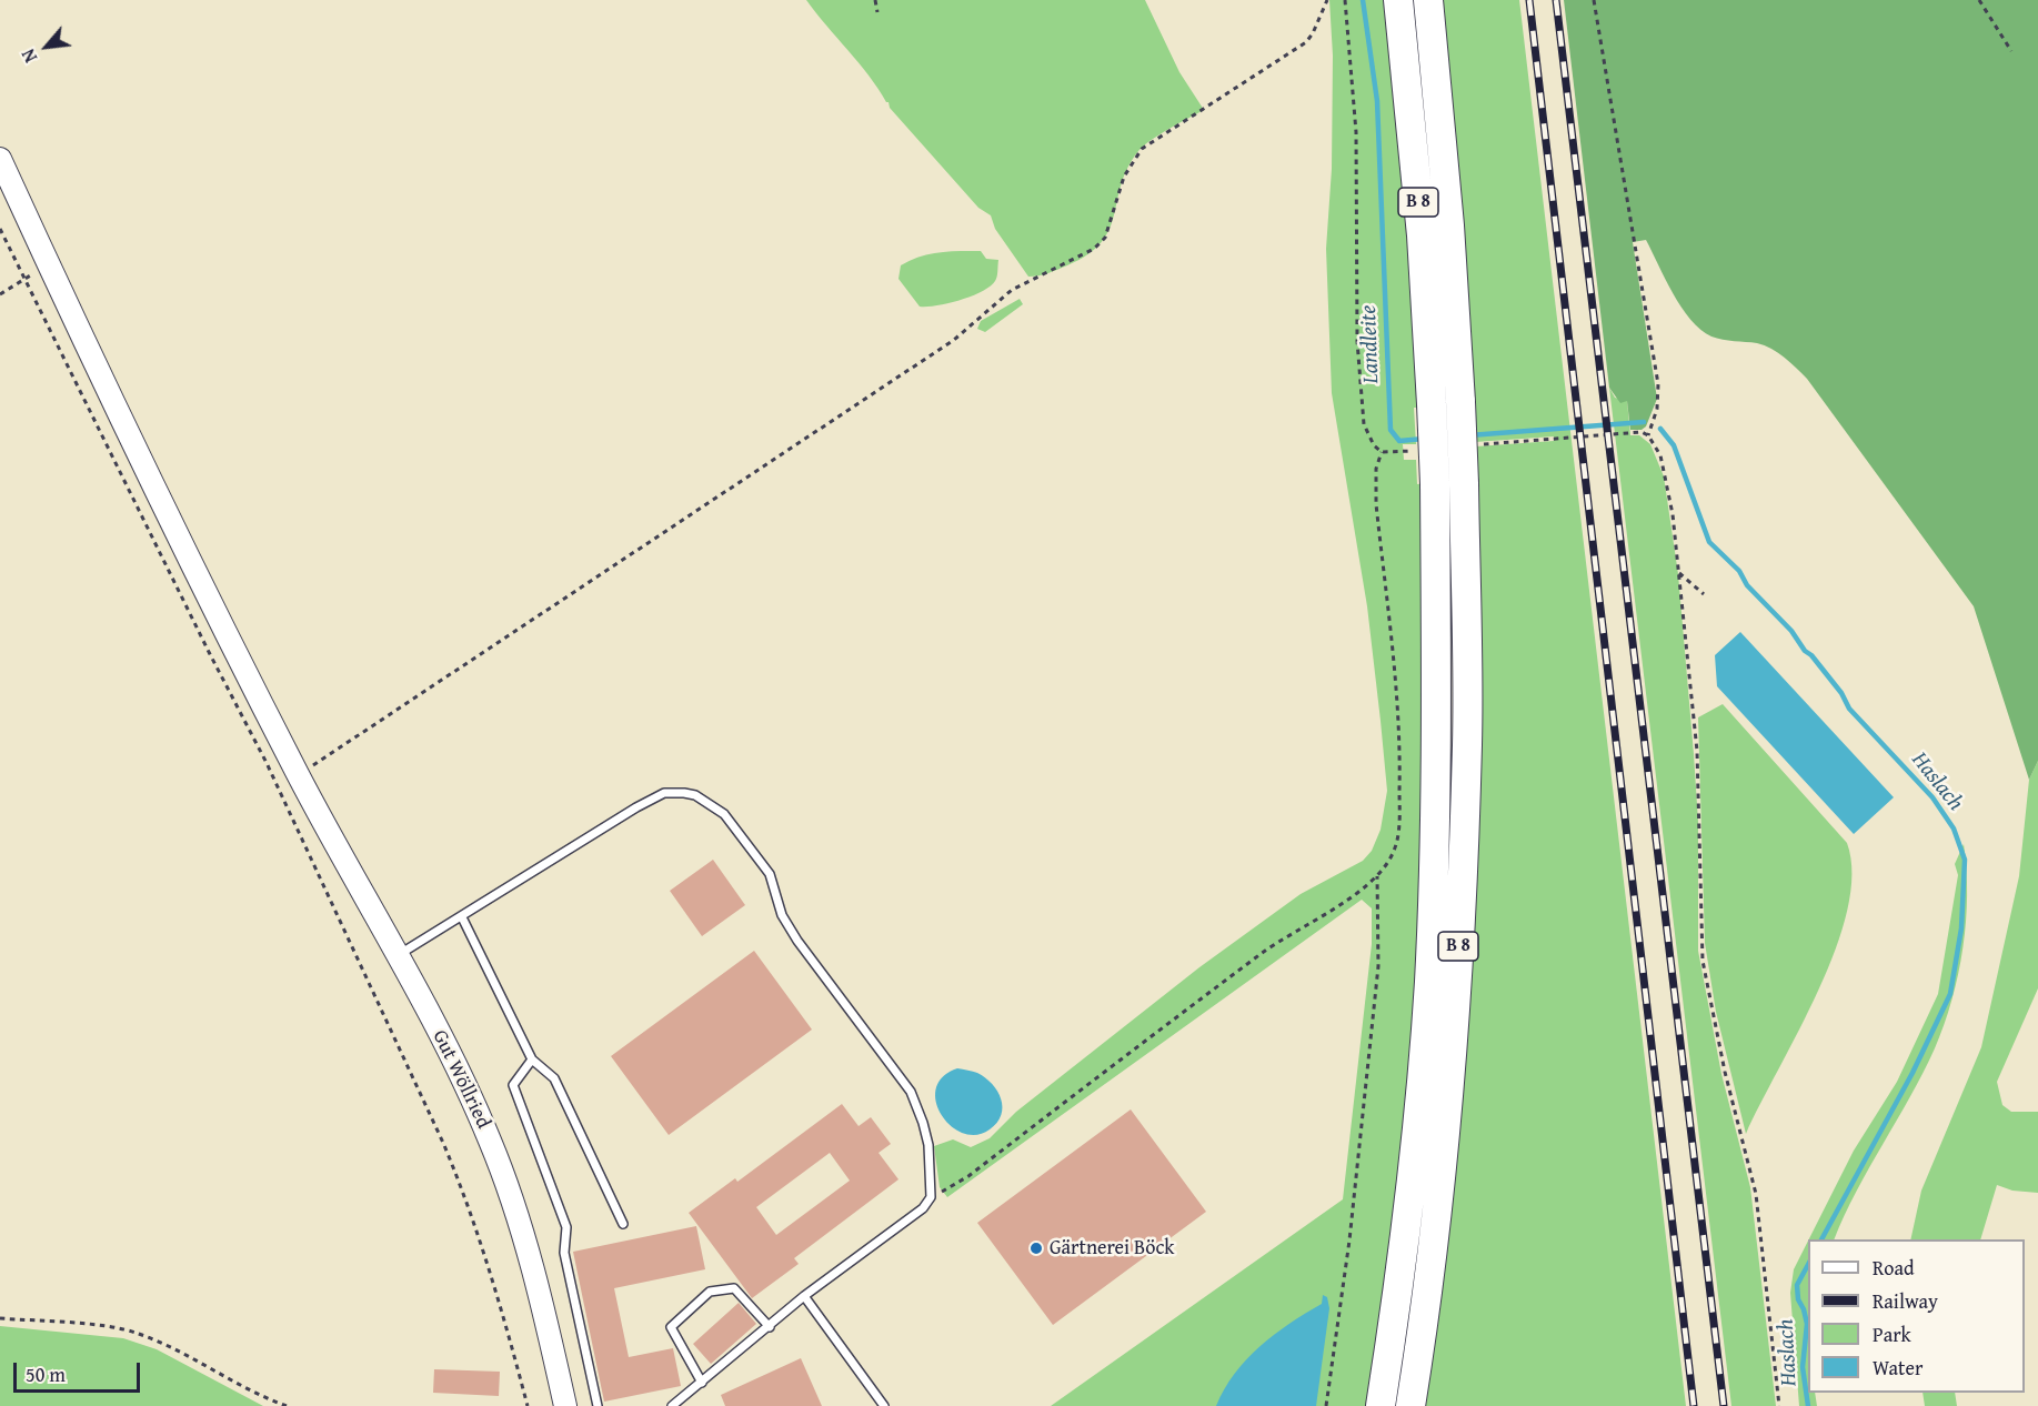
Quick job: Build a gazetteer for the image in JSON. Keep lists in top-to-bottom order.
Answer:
{
  "streets": {
    "highway": ["B 8"],
    "street": ["Gut Wöllried"]
  },
  "water": ["Landleite", "Haslach"],
  "places": ["Gärtnerei Böck"],
  "legend": [
    "Road",
    "Railway",
    "Park",
    "Water"
  ],
  "scale_bar": "50 m",
  "north": "bottom left"
}
